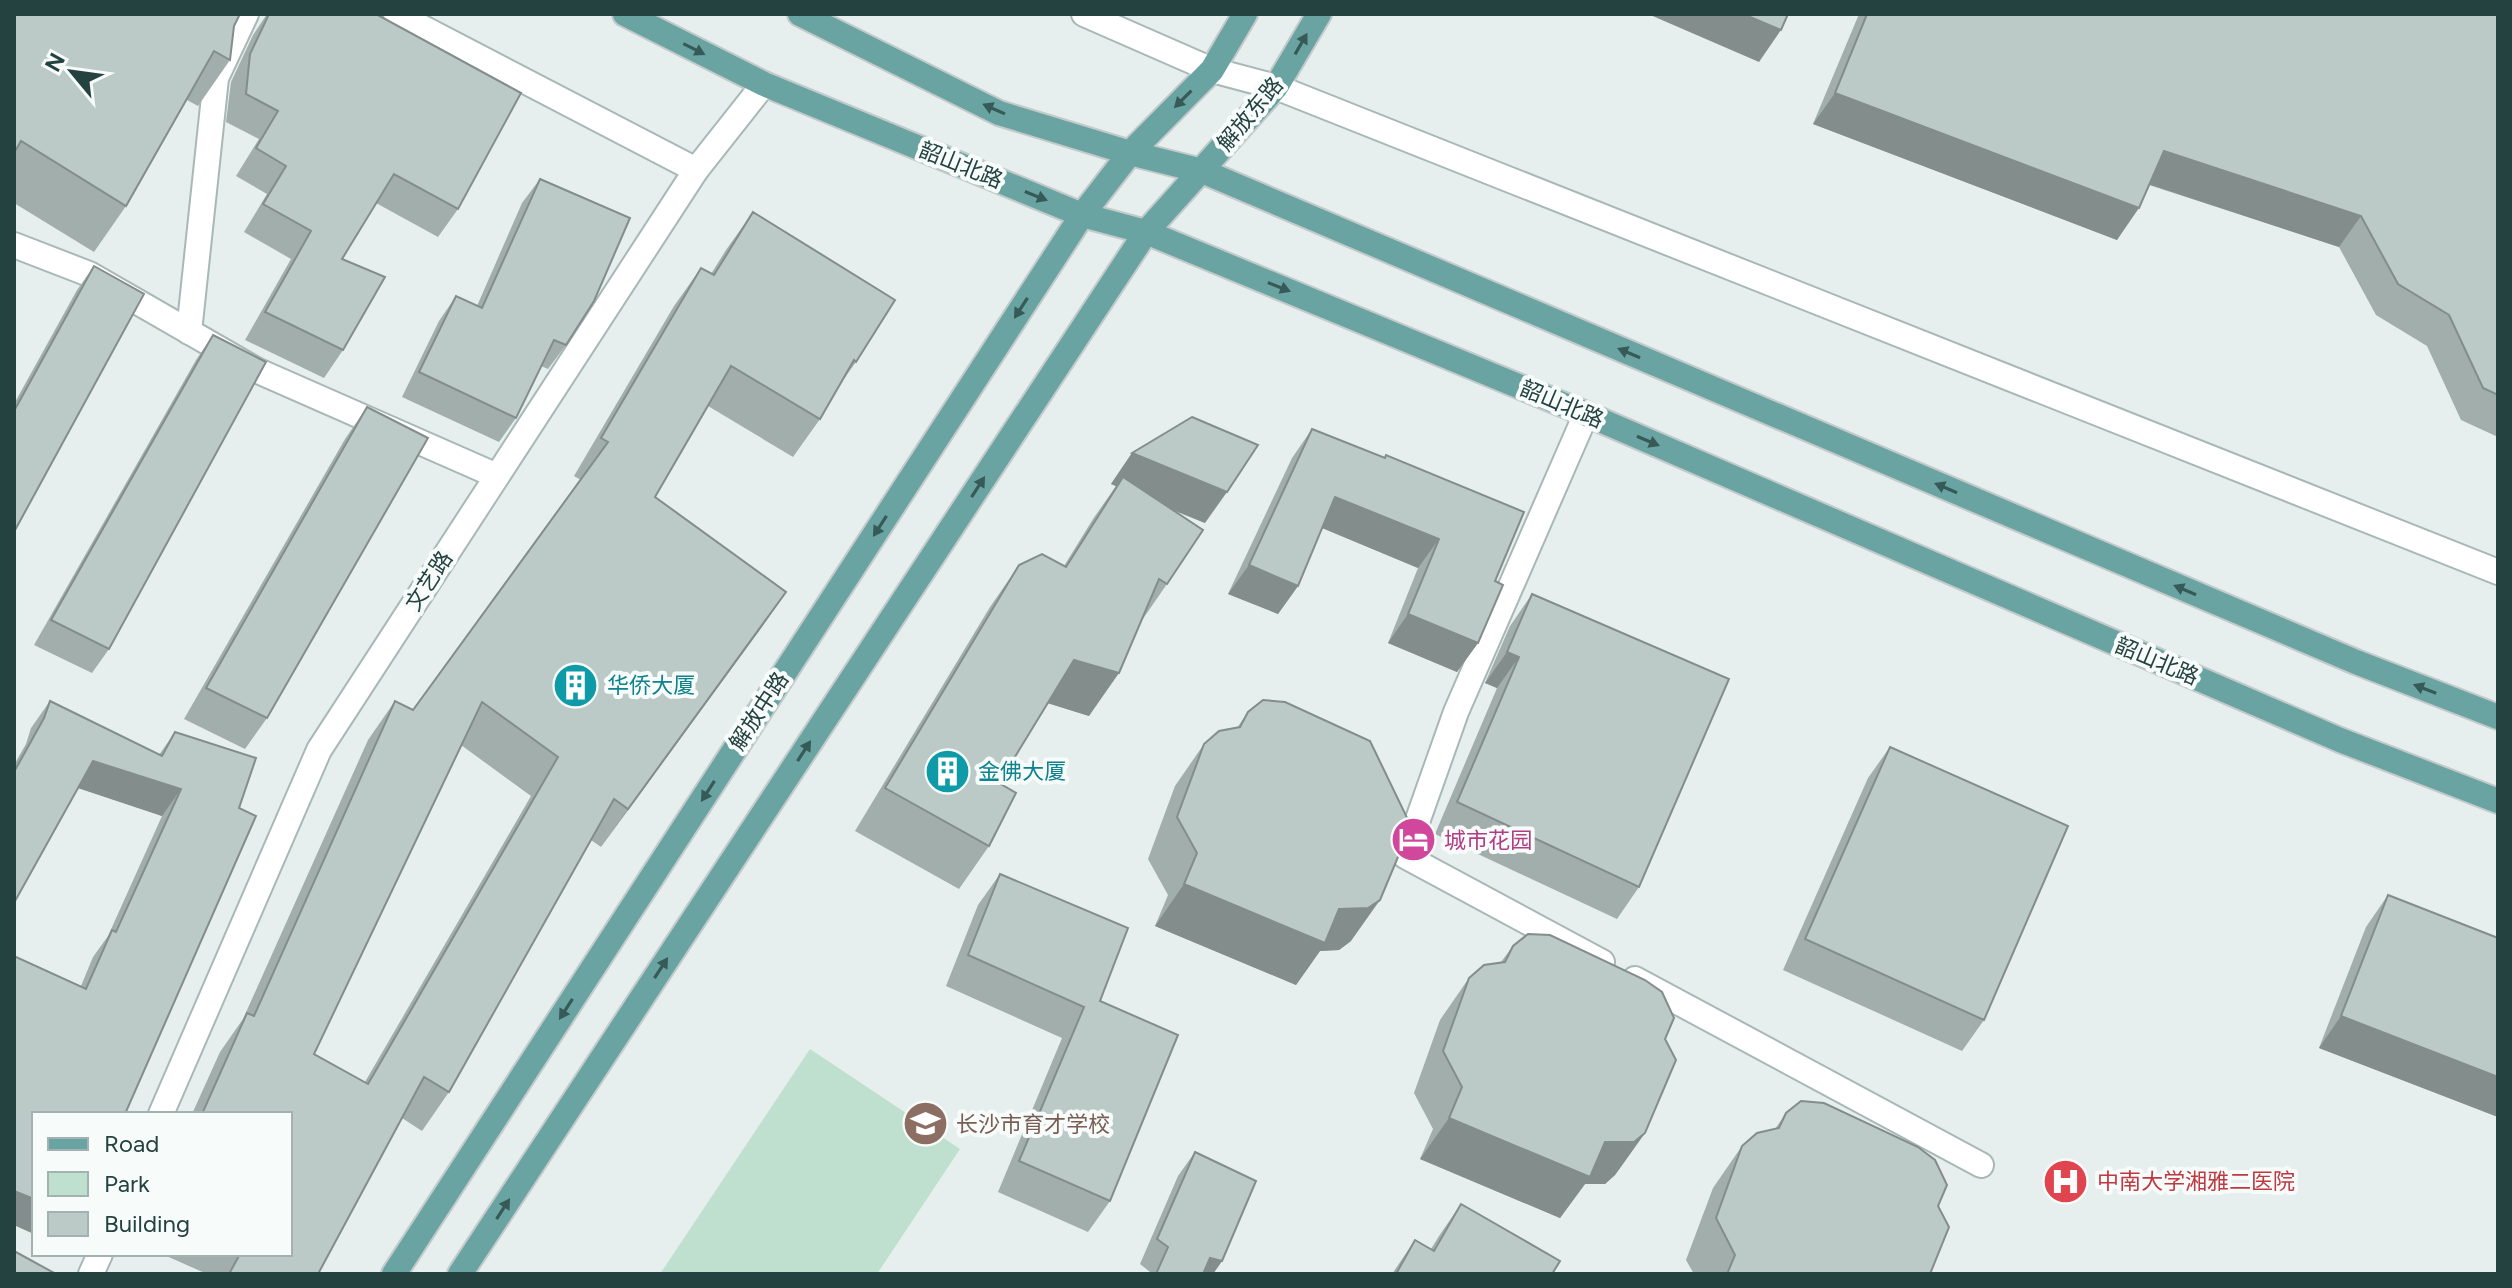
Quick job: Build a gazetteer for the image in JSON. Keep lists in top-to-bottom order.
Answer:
{
  "streets": {
    "main road": ["解放东路", "韶山北路", "解放中路"],
    "street": ["文艺路"]
  },
  "crossings": [
    ["韶山北路", "文艺路"],
    ["韶山北路", "解放中路"]
  ],
  "places": {
    "building": ["华侨大厦", "金佛大厦"],
    "hotel": ["城市花园"],
    "school or university": ["长沙市育才学校"],
    "hospital": ["中南大学湘雅二医院"]
  },
  "legend": ["Road", "Park", "Building"],
  "north": "top left"
}
